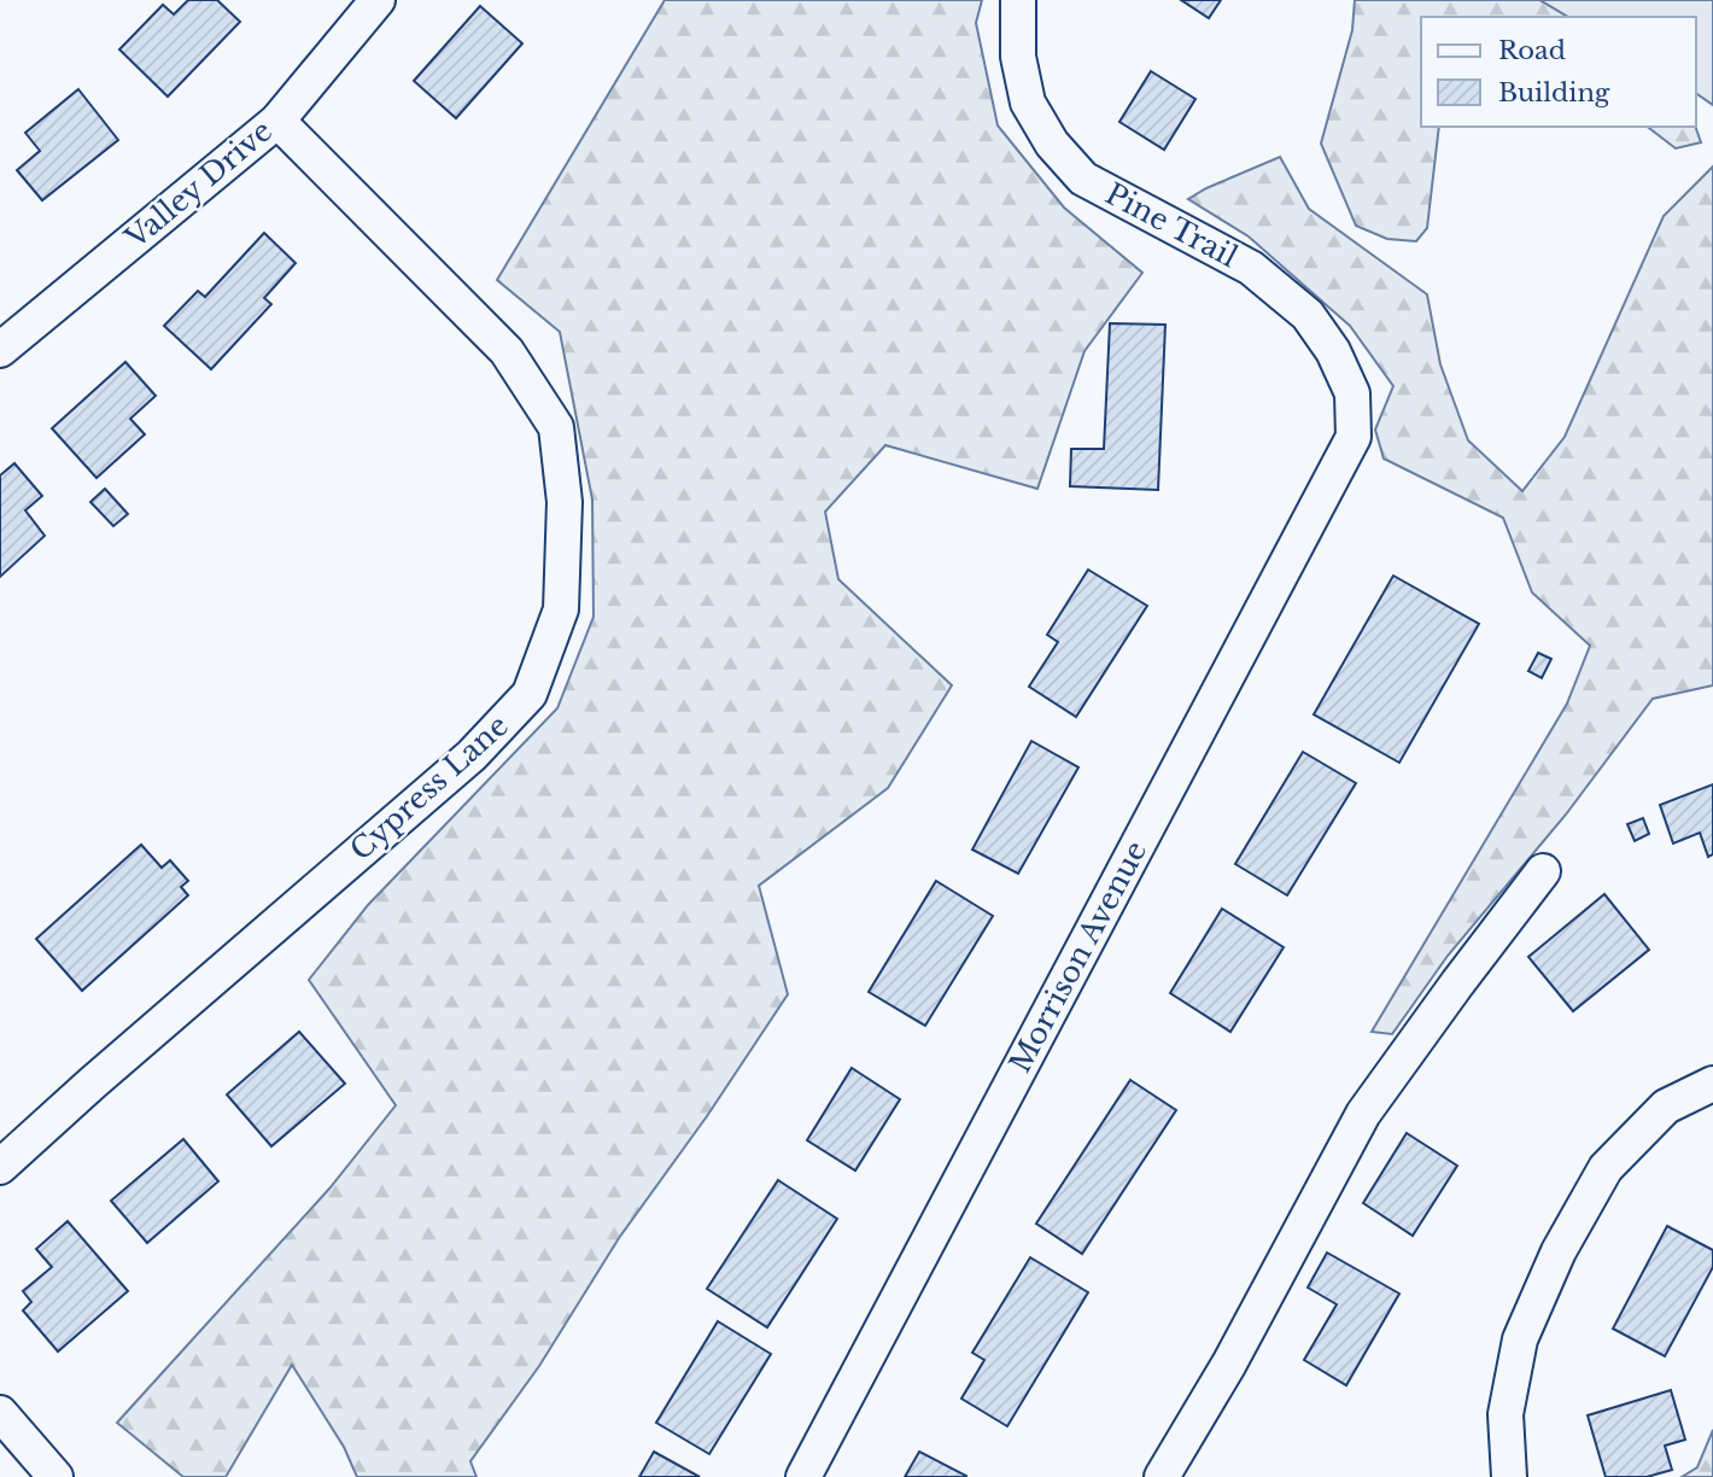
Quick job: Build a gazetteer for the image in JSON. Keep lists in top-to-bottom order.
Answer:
{
  "streets": {
    "street": [
      "Valley Drive",
      "Pine Trail",
      "Cypress Lane",
      "Morrison Avenue"
    ]
  },
  "crossings": [
    ["Valley Drive", "Cypress Lane"],
    ["Pine Trail", "Morrison Avenue"]
  ],
  "legend": ["Road", "Building"]
}
